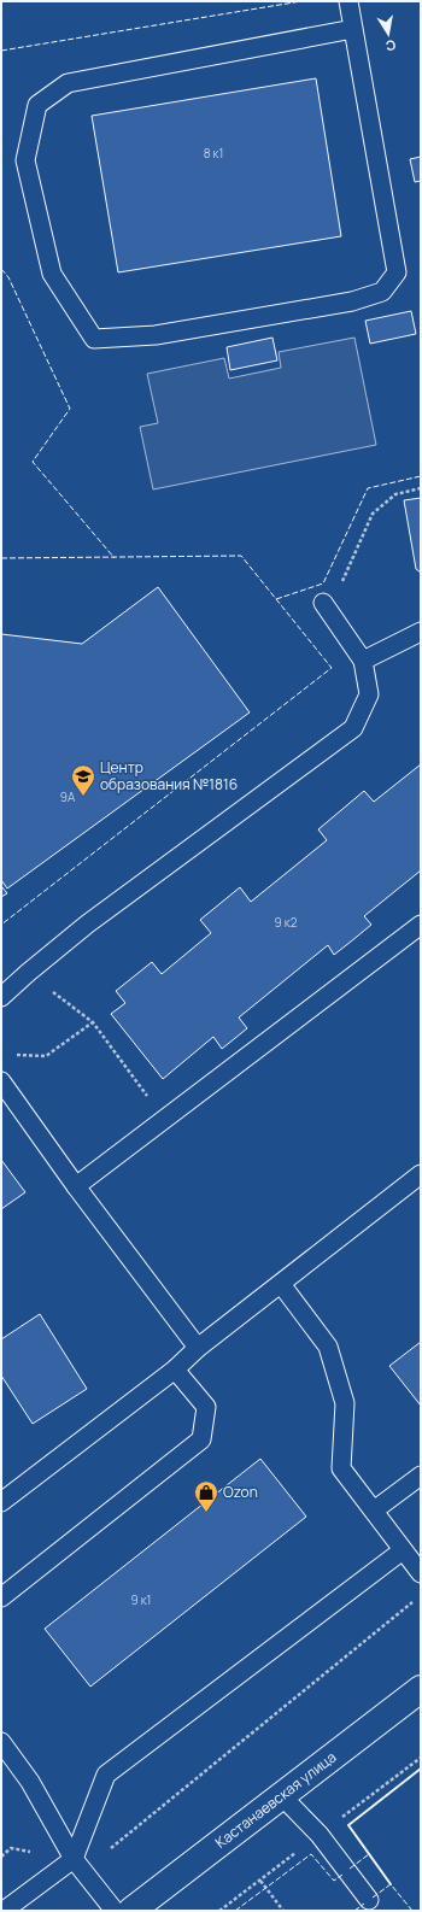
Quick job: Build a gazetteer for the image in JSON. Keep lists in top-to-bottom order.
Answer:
{
  "streets": {
    "street": ["Кастанаевская улица"]
  },
  "places": {
    "school or university": ["Центр образования №1816"],
    "shop": ["Ozon"]
  },
  "house_numbers": [
    "8 к1",
    "9А",
    "9 к2",
    "9 к1"
  ],
  "north": "bottom"
}
